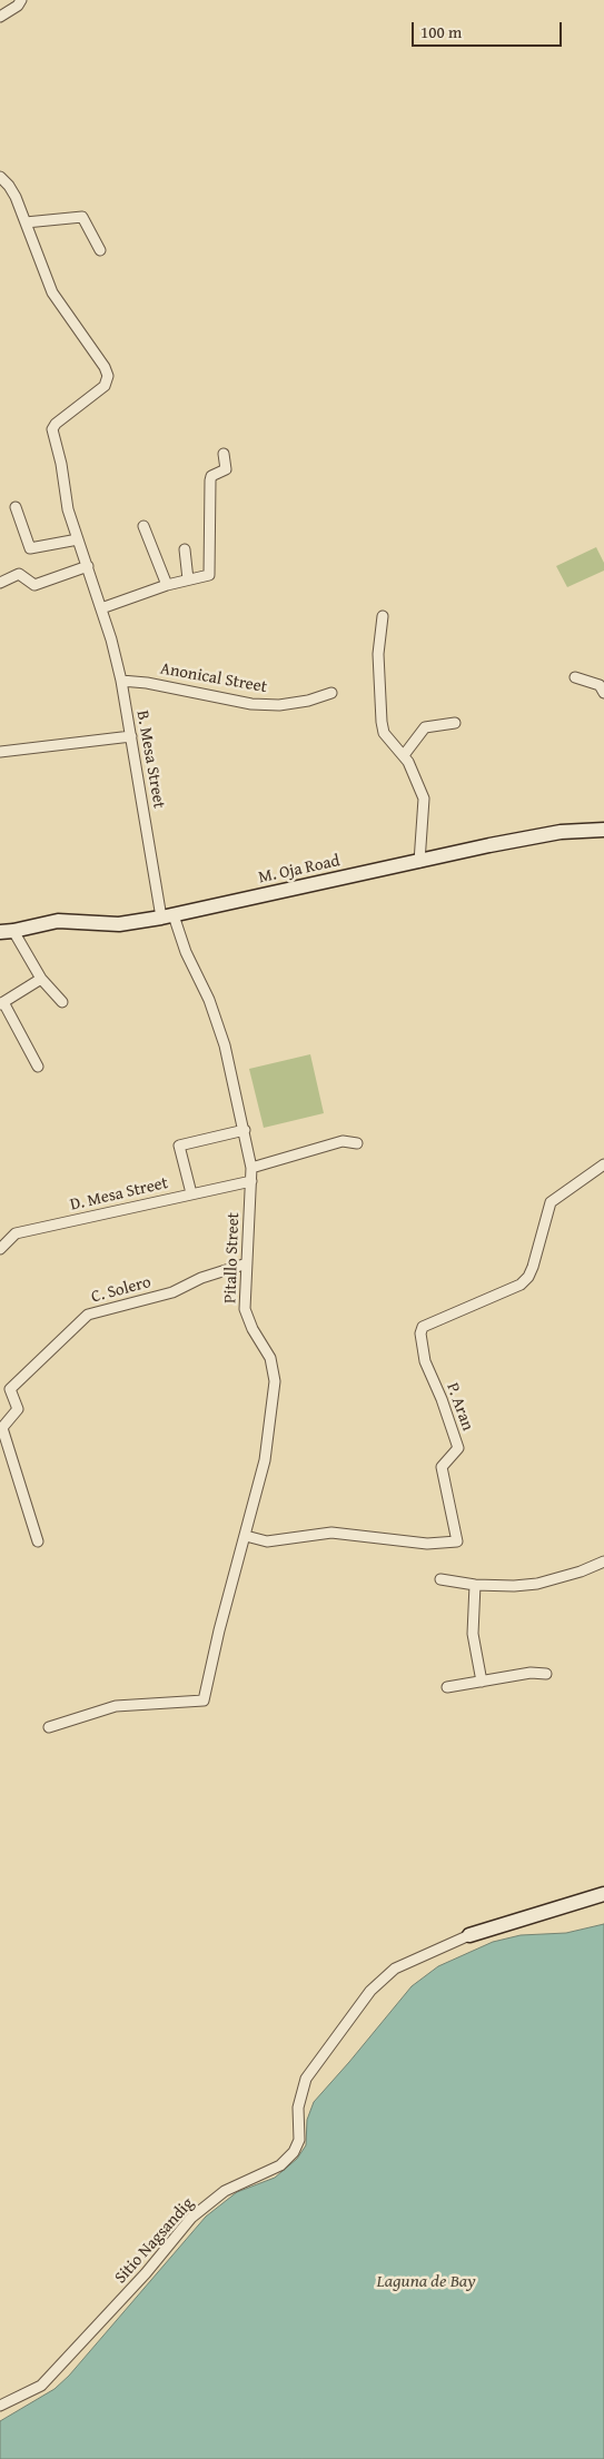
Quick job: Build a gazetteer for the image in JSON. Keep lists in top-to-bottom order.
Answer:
{
  "streets": {
    "street": [
      "Anonical Street",
      "B. Mesa Street",
      "M. Oja Road",
      "D. Mesa Street",
      "Pitallo Street",
      "C. Solero",
      "P. Aran",
      "Sitio Nagsandig"
    ]
  },
  "crossings": [
    ["Anonical Street", "B. Mesa Street"],
    ["B. Mesa Street", "M. Oja Road"],
    ["B. Mesa Street", "Pitallo Street"],
    ["M. Oja Road", "Pitallo Street"],
    ["D. Mesa Street", "Pitallo Street"],
    ["Pitallo Street", "C. Solero"],
    ["Pitallo Street", "P. Aran"]
  ],
  "water": ["Laguna de Bay"],
  "scale_bar": "100 m"
}
